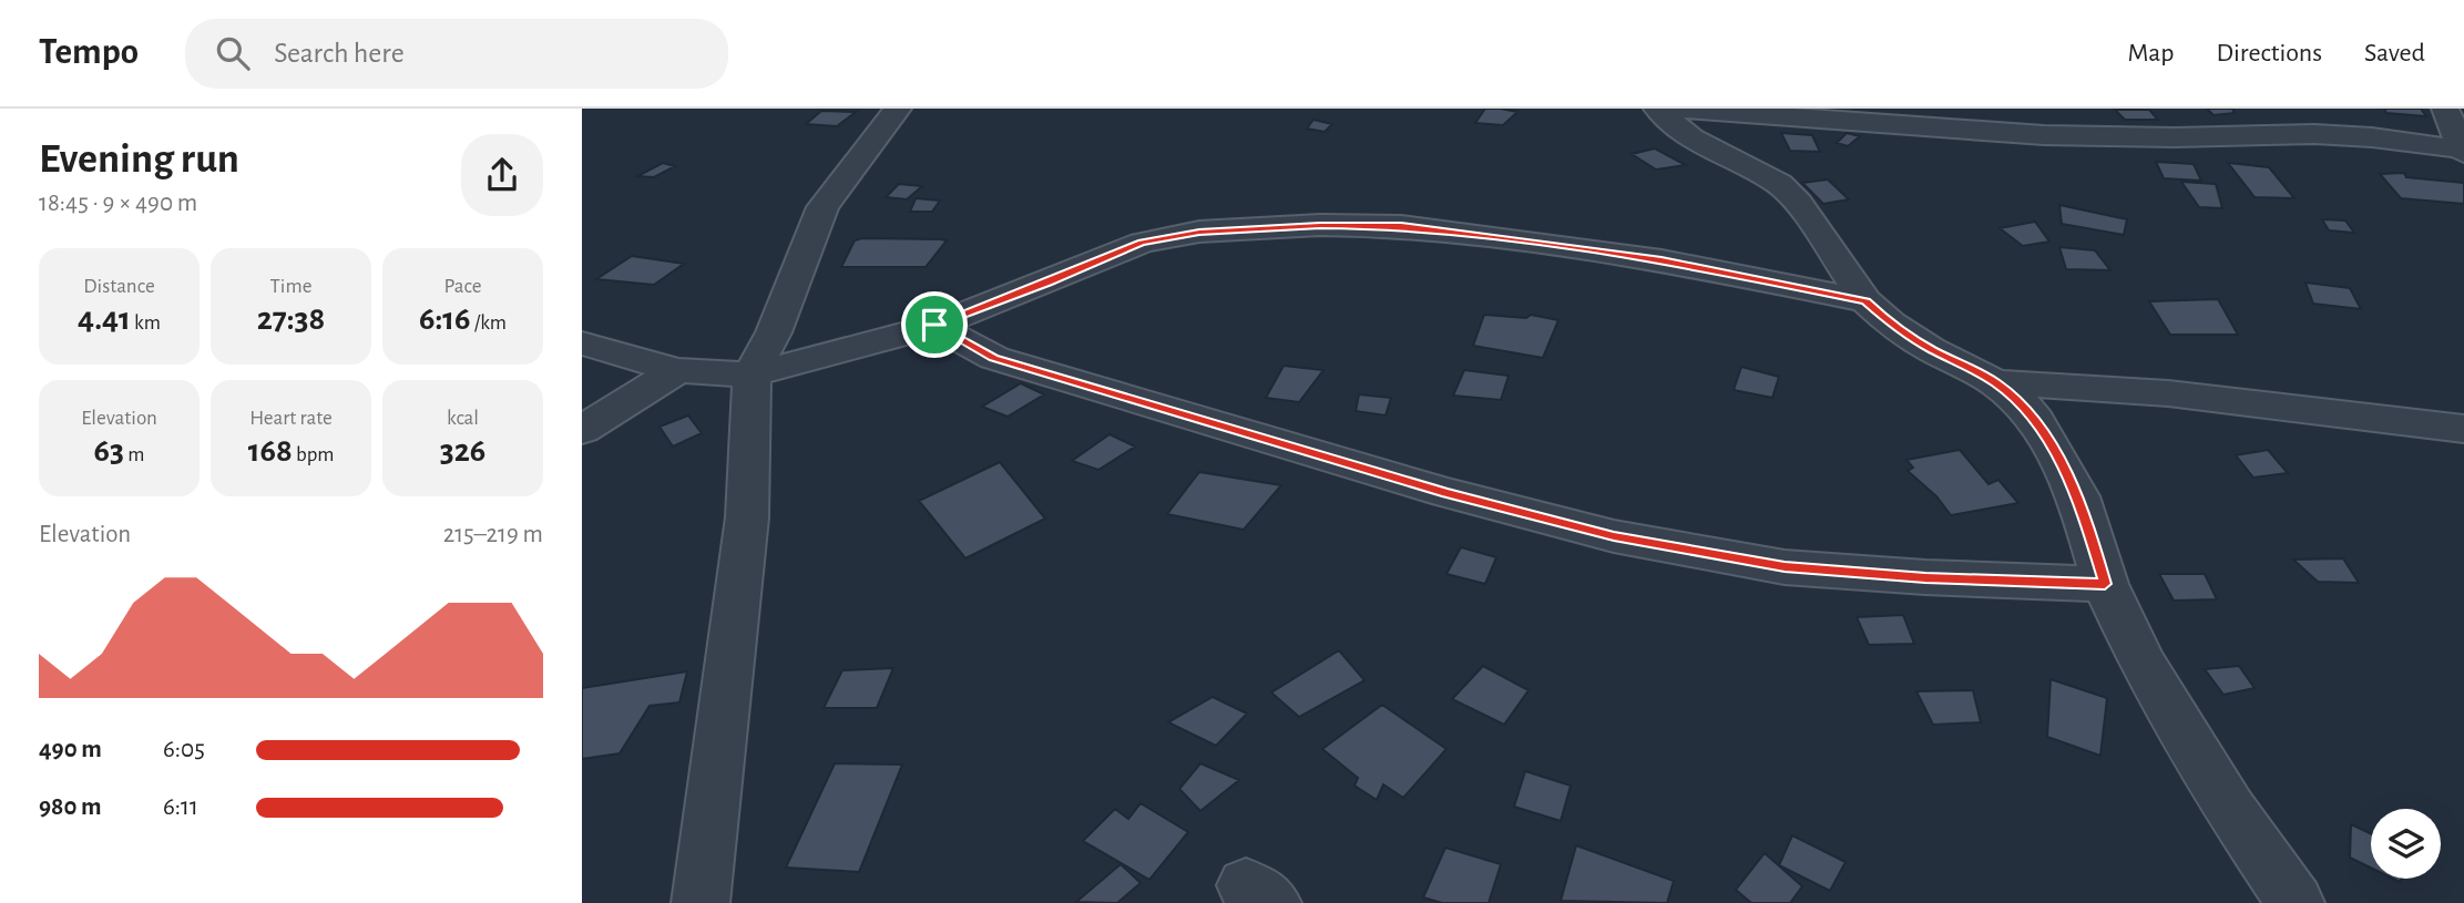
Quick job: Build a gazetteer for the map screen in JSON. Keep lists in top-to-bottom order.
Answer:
{
  "page": {
    "header": "Tempo",
    "search": "Search here",
    "nav": ["Map", "Directions", "Saved"],
    "heading": ["Evening run", "18:45 · 9 × 490 m"],
    "stats": [
      ["Distance", "4.41 km"],
      ["Time", "27:38"],
      ["Pace", "6:16 /km"],
      ["Elevation", "63 m"],
      ["Heart rate", "168 bpm"],
      ["kcal", "326"]
    ],
    "chart": ["Elevation", "215–219 m"],
    "list": [
      {
        "name": "490 m",
        "note": "6:05"
      },
      {
        "name": "980 m",
        "note": "6:11"
      }
    ]
  }
}
